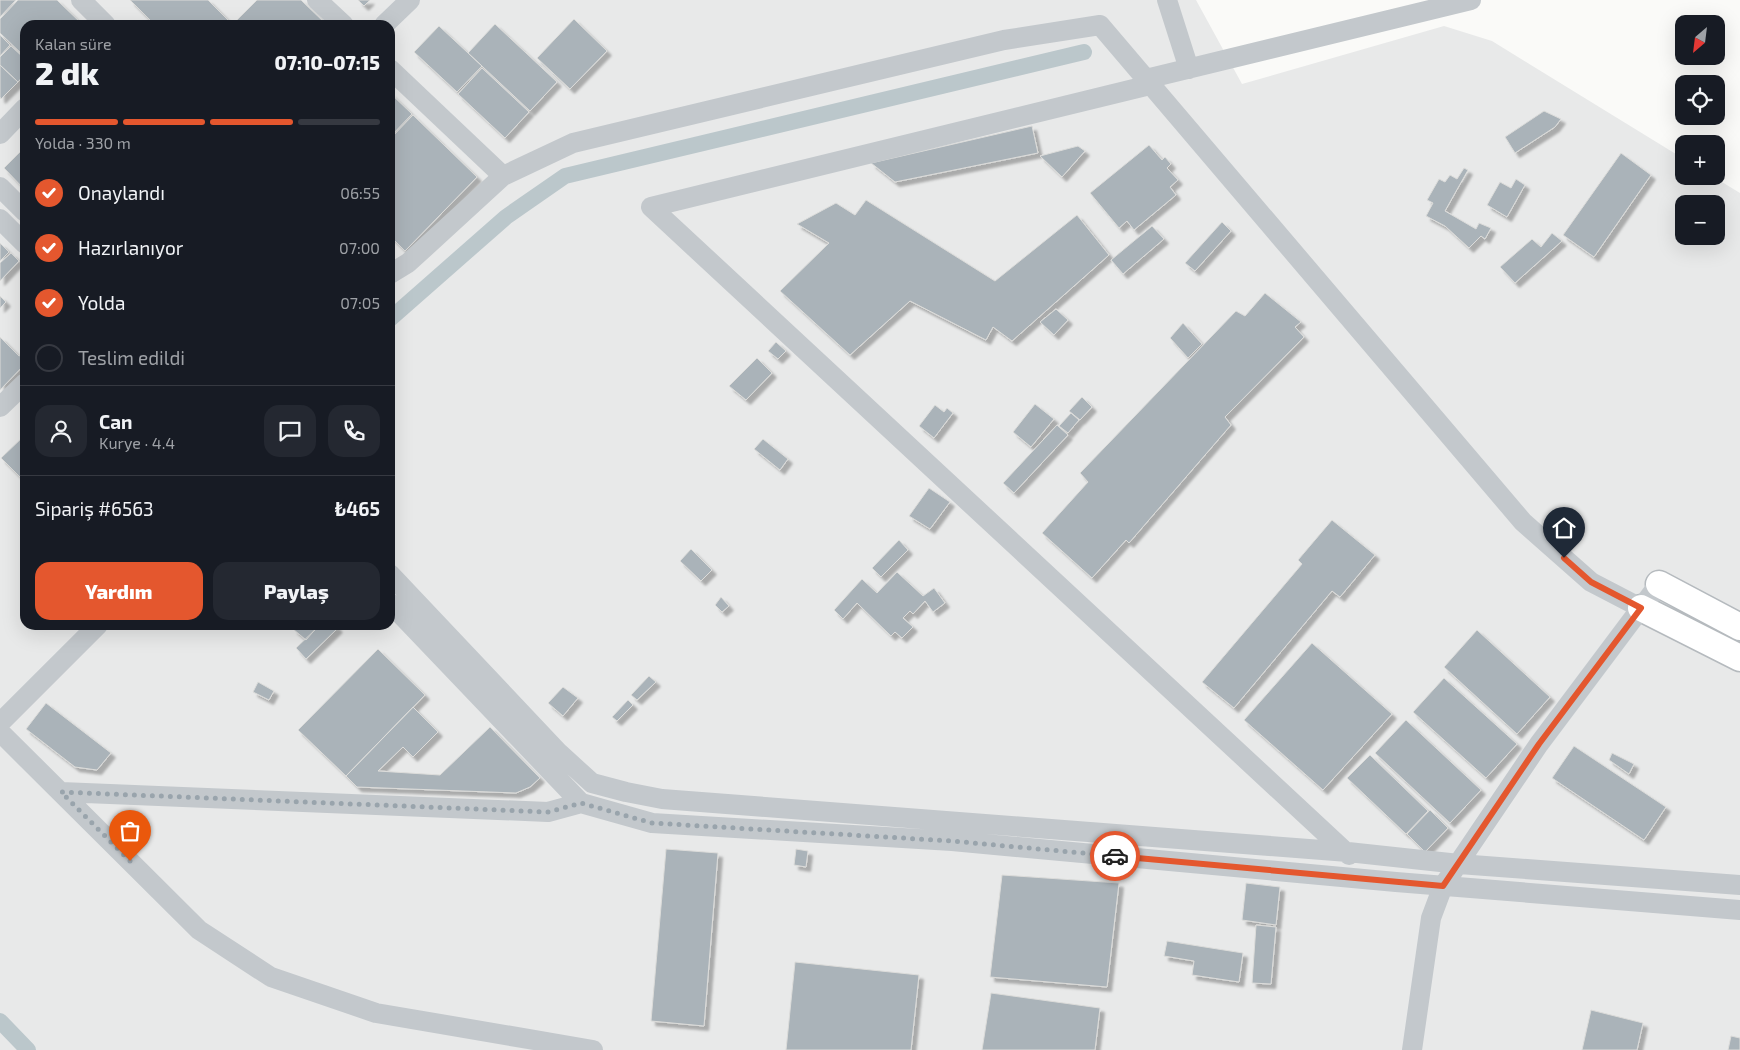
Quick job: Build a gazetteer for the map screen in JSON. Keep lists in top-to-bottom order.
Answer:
{
  "north": "bottom left",
  "page": {
    "map_buttons": ["+", "−"],
    "heading": ["2 dk", "Kalan süre", "07:10–07:15"],
    "panel": [
      "Can",
      "Kurye · 4.4",
      "Sipariş #6563",
      "₺465"
    ],
    "bar": "Yolda · 330 m",
    "list": [
      ["Onaylandı", "06:55"],
      ["Hazırlanıyor", "07:00"],
      ["Yolda", "07:05"],
      "Teslim edildi"
    ],
    "buttons": ["Yardım", "Paylaş"]
  }
}
